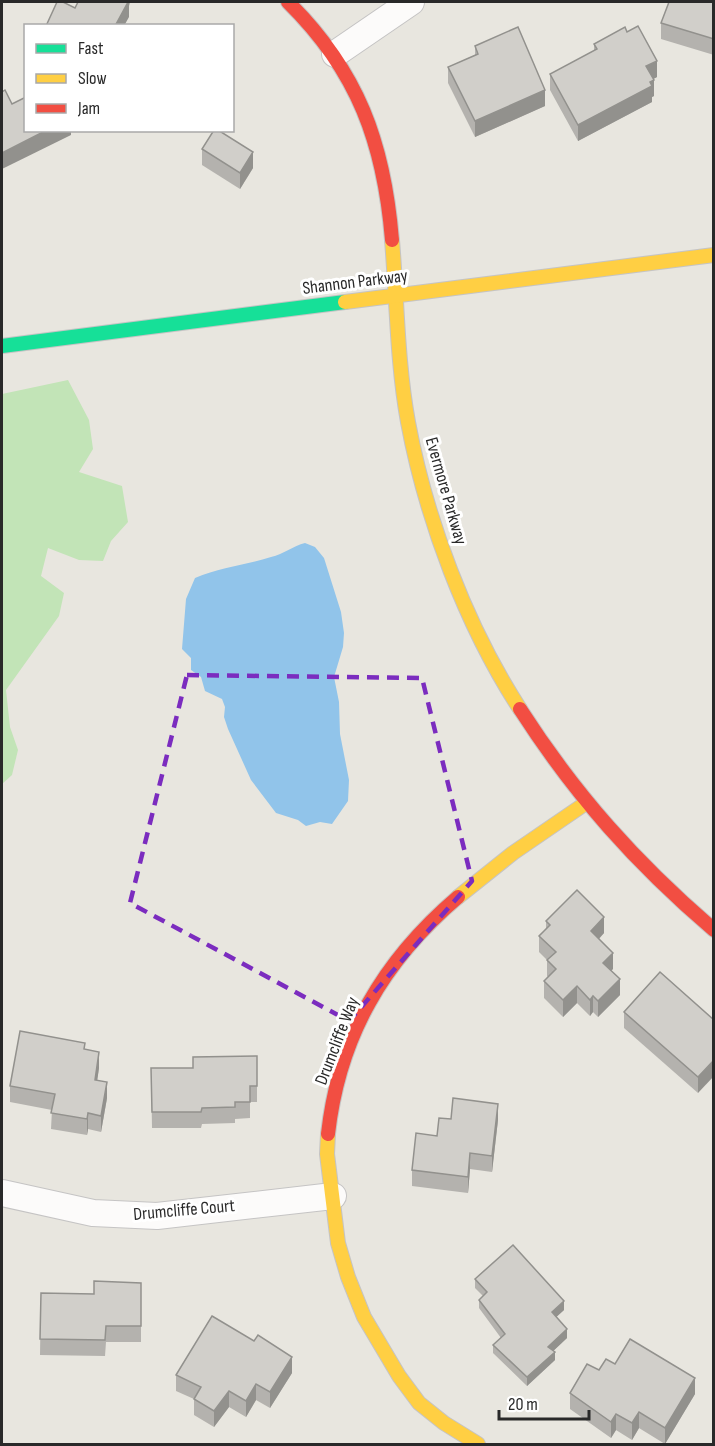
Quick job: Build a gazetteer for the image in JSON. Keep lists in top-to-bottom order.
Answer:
{
  "streets": {
    "street": [
      "Shannon Parkway",
      "Evermore Parkway",
      "Drumcliffe Way",
      "Drumcliffe Court"
    ]
  },
  "crossings": [
    ["Shannon Parkway", "Evermore Parkway"],
    ["Evermore Parkway", "Drumcliffe Way"],
    ["Drumcliffe Way", "Drumcliffe Court"]
  ],
  "legend": ["Fast", "Slow", "Jam"],
  "scale_bar": "20 m"
}
